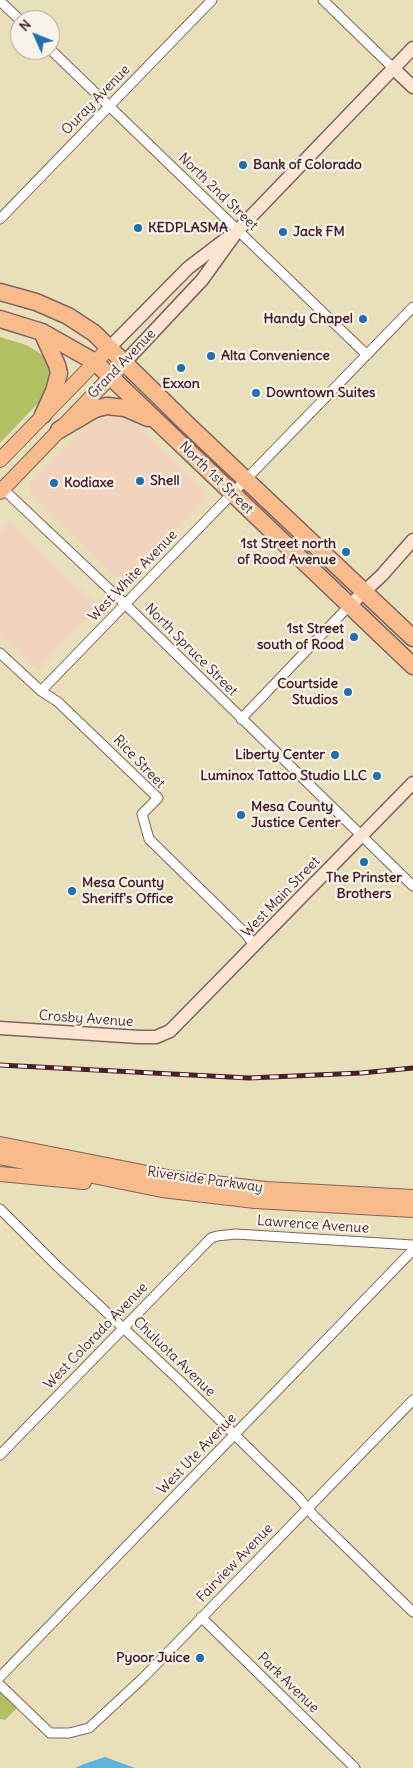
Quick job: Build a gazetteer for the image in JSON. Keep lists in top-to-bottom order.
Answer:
{
  "streets": {
    "highway": ["North 1st Street"],
    "main road": ["Grand Avenue", "Riverside Parkway"],
    "street": [
      "Ouray Avenue",
      "North 2nd Street",
      "West White Avenue",
      "North Spruce Street",
      "Rice Street",
      "West Main Street",
      "Crosby Avenue",
      "Lawrence Avenue",
      "West Colorado Avenue",
      "Chuluota Avenue",
      "West Ute Avenue",
      "Fairview Avenue",
      "Park Avenue"
    ]
  },
  "crossings": [
    ["Ouray Avenue", "North 2nd Street"],
    ["North 2nd Street", "Grand Avenue"],
    ["North 2nd Street", "West White Avenue"],
    ["Grand Avenue", "North 1st Street"],
    ["Grand Avenue", "North Spruce Street"],
    ["North 1st Street", "West White Avenue"],
    ["West White Avenue", "North Spruce Street"],
    ["West White Avenue", "Rice Street"],
    ["North Spruce Street", "West Main Street"],
    ["Rice Street", "West Main Street"],
    ["West Main Street", "Crosby Avenue"],
    ["Lawrence Avenue", "West Colorado Avenue"],
    ["West Colorado Avenue", "Chuluota Avenue"],
    ["Chuluota Avenue", "West Ute Avenue"],
    ["Chuluota Avenue", "Fairview Avenue"],
    ["Fairview Avenue", "Park Avenue"]
  ],
  "places": [
    "Bank of Colorado",
    "KEDPLASMA",
    "Jack FM",
    "Handy Chapel",
    "Alta Convenience",
    "Exxon",
    "Downtown Suites",
    "Shell",
    "Kodiaxe",
    "1st Street north of Rood Avenue",
    "1st Street south of Rood",
    "Courtside Studios",
    "Liberty Center",
    "Luminox Tattoo Studio LLC",
    "Mesa County Justice Center",
    "The Prinster Brothers",
    "Mesa County Sheriff's Office",
    "Pyoor Juice"
  ],
  "north": "top left"
}
